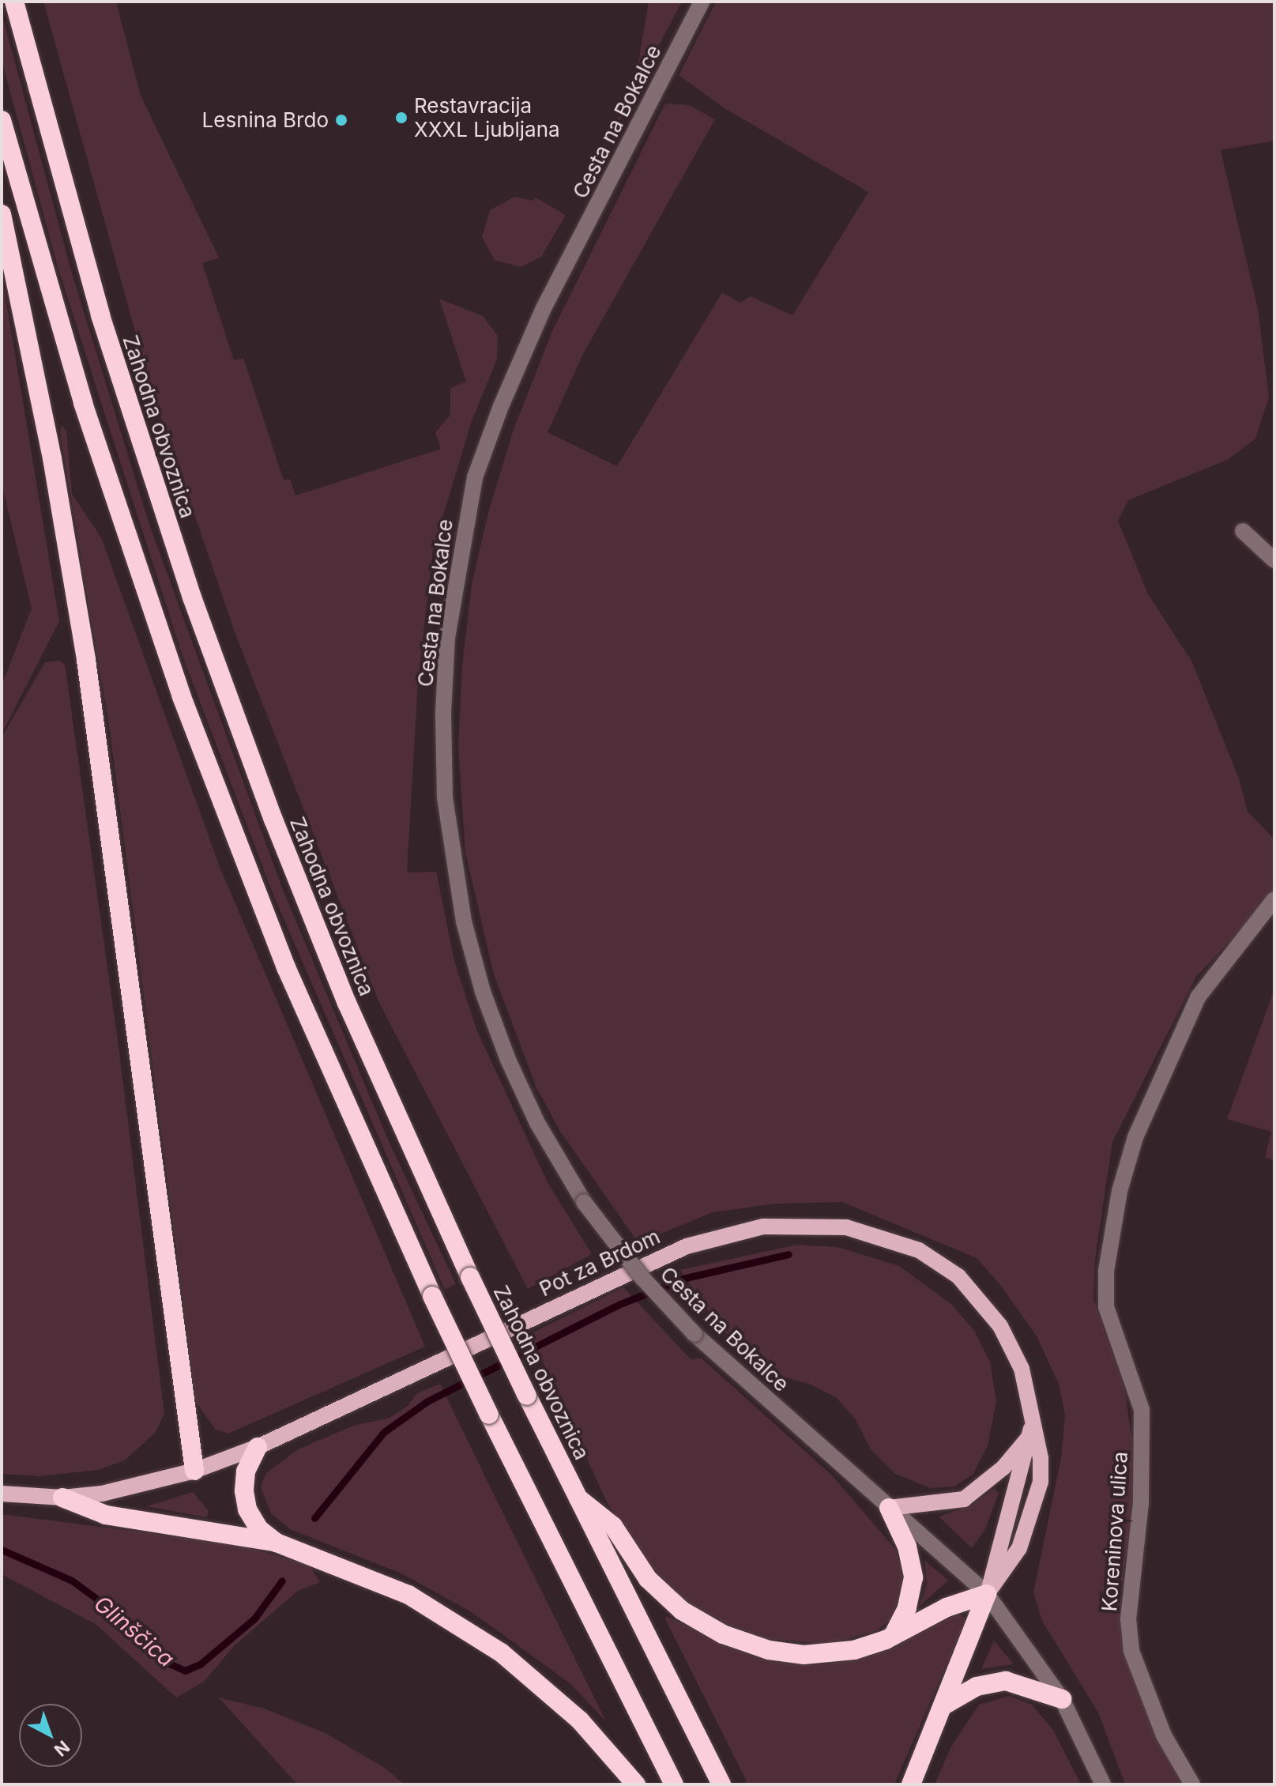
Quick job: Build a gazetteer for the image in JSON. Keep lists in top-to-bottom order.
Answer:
{
  "streets": {
    "highway": ["Zahodna obvoznica"],
    "main road": ["Pot za Brdom"],
    "street": ["Cesta na Bokalce", "Koreninova ulica"]
  },
  "crossings": [
    ["Cesta na Bokalce", "Pot za Brdom"]
  ],
  "water": ["Glinščica"],
  "places": ["Restavracija XXXL Ljubljana", "Lesnina Brdo"],
  "north": "bottom right"
}
